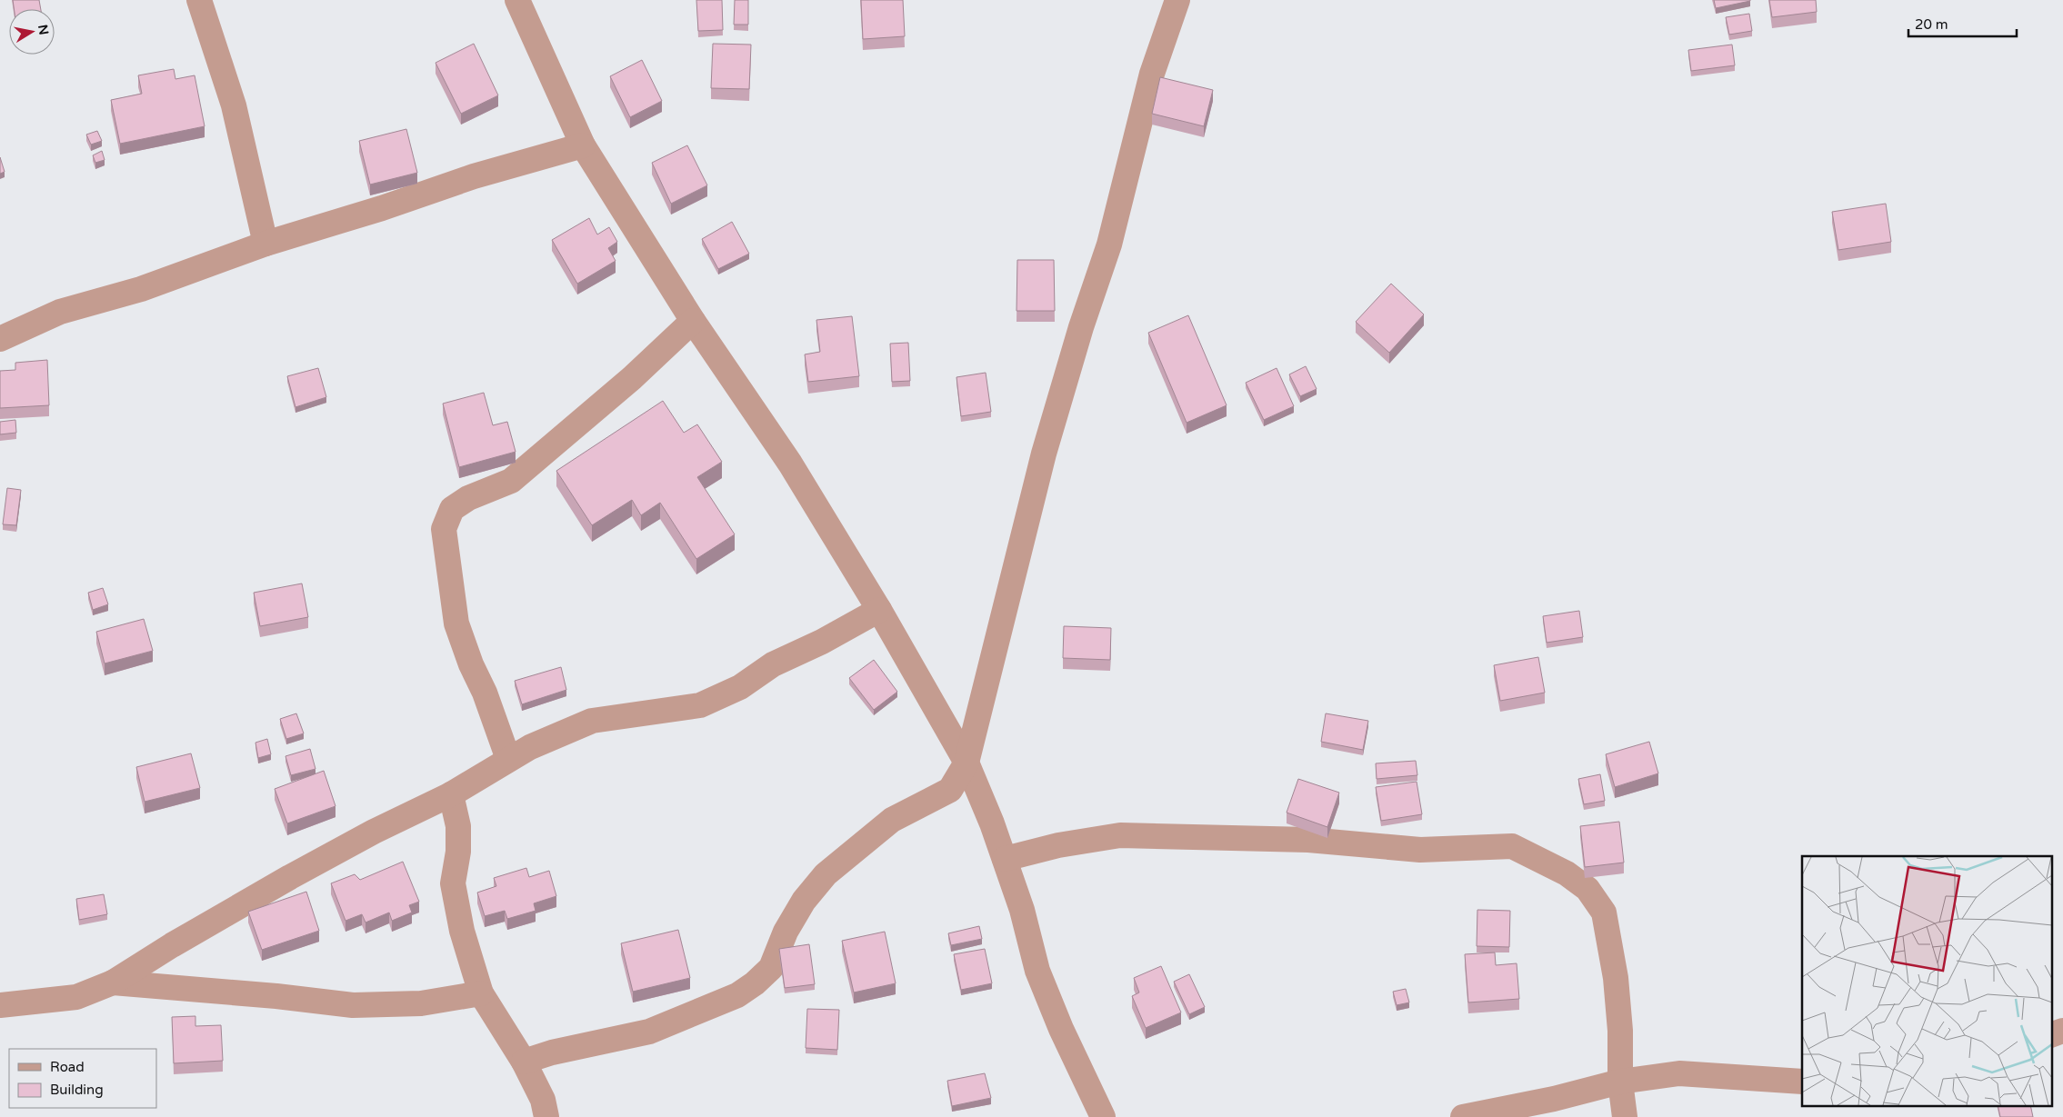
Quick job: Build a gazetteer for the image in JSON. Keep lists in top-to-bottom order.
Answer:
{
  "legend": ["Road", "Building"],
  "scale_bar": "20 m",
  "north": "right"
}
